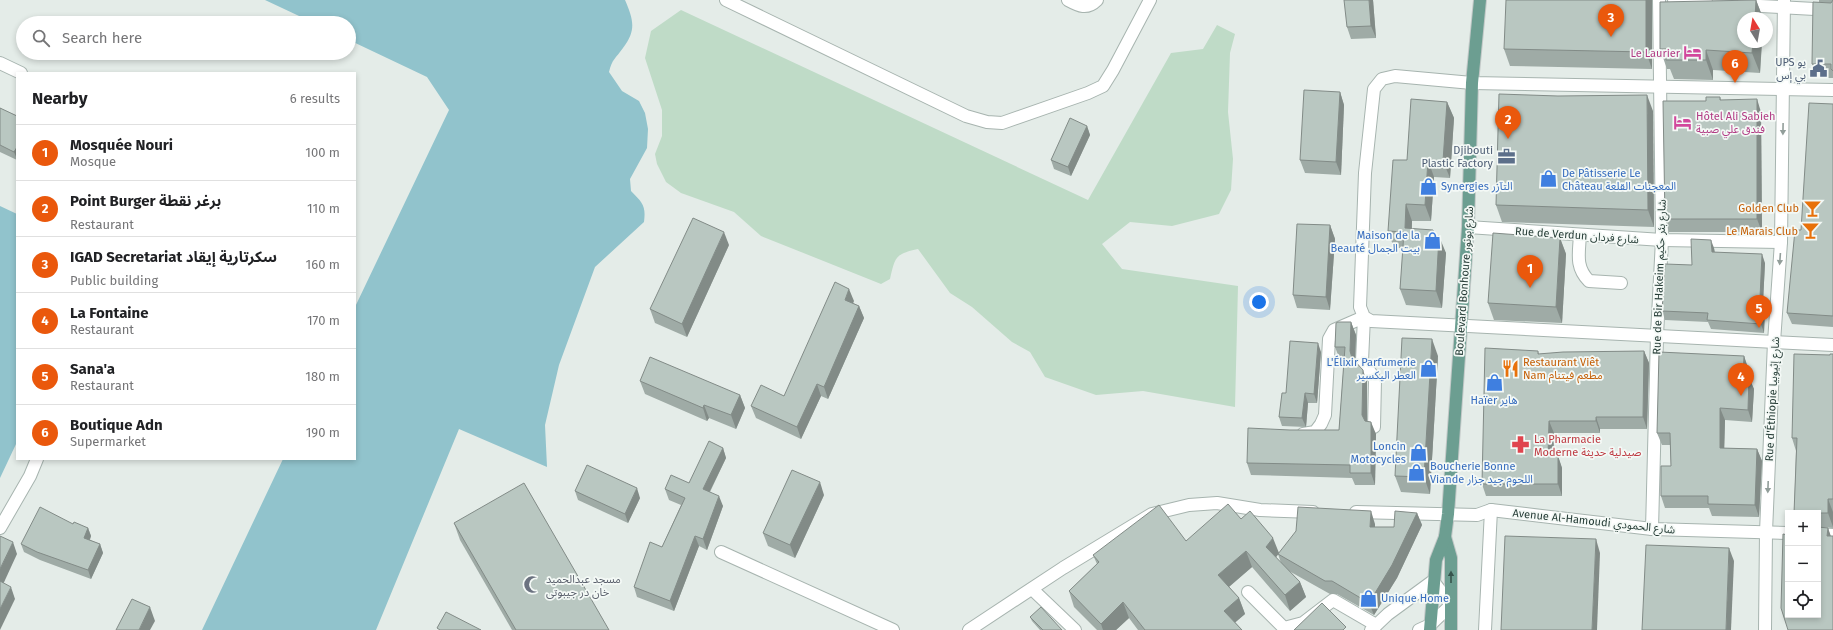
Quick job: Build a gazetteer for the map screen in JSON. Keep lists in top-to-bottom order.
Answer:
{
  "streets": {
    "main road": ["Boulevard Bonhoure شارع بونور"],
    "street": [
      "Rue de Verdun شارع فردان",
      "Rue de Bir Hakeim شارع بئر حكيم",
      "Rue d'Éthiopie شارع إثيوبيا",
      "Avenue Al-Hamoudi شارع الحمودي"
    ]
  },
  "crossings": [
    ["Rue de Verdun شارع فردان", "Rue de Bir Hakeim شارع بئر حكيم"],
    ["Rue de Verdun شارع فردان", "Boulevard Bonhoure شارع بونور"],
    ["Rue de Verdun شارع فردان", "Rue d'Éthiopie شارع إثيوبيا"],
    ["Rue de Bir Hakeim شارع بئر حكيم", "Avenue Al-Hamoudi شارع الحمودي"],
    ["Boulevard Bonhoure شارع بونور", "Avenue Al-Hamoudi شارع الحمودي"],
    ["Rue d'Éthiopie شارع إثيوبيا", "Avenue Al-Hamoudi شارع الحمودي"]
  ],
  "one_way": ["Rue d'Éthiopie شارع إثيوبيا"],
  "places": {
    "hotel": ["Le Laurier", "Hôtel Ali Sabieh فندق علي صبية"],
    "public building": ["UPS يو بي إس"],
    "office": ["Djibouti Plastic Factory"],
    "shop": [
      "De Pâtisserie Le Château المعجنات القلعة",
      "Synergies التآزر",
      "Maison de la Beauté بيت الجمال",
      "L'Élixir Parfumerie العطر اليكسير",
      "Haïer هاير",
      "Loncin Motocycles",
      "Boucherie Bonne Viande اللحوم جيد جزار",
      "Unique Home"
    ],
    "bar": ["Golden Club", "Le Marais Club"],
    "restaurant": ["Restaurant Viêt Nam مطعم فيتنام"],
    "pharmacy": ["La Pharmacie Moderne صيدلية حديثة"],
    "mosque": ["مسجد عبدالحمید خان در جیبوتی"]
  },
  "north": "top",
  "page": {
    "pins": [
      "3",
      "6",
      "2",
      "1",
      "5",
      "4"
    ],
    "search": "Search here",
    "heading": ["Nearby", "6 results"],
    "list": [
      {
        "mark": "1",
        "name": "Mosquée Nouri",
        "note": "Mosque",
        "value": "100 m"
      },
      {
        "mark": "2",
        "name": "Point Burger برغر نقطة",
        "note": "Restaurant",
        "value": "110 m"
      },
      {
        "mark": "3",
        "name": "IGAD Secretariat سكرتارية إيقاد",
        "note": "Public building",
        "value": "160 m"
      },
      {
        "mark": "4",
        "name": "La Fontaine",
        "note": "Restaurant",
        "value": "170 m"
      },
      {
        "mark": "5",
        "name": "Sana'a",
        "note": "Restaurant",
        "value": "180 m"
      },
      {
        "mark": "6",
        "name": "Boutique Adn",
        "note": "Supermarket",
        "value": "190 m"
      }
    ],
    "map_buttons": ["+", "−"]
  }
}
